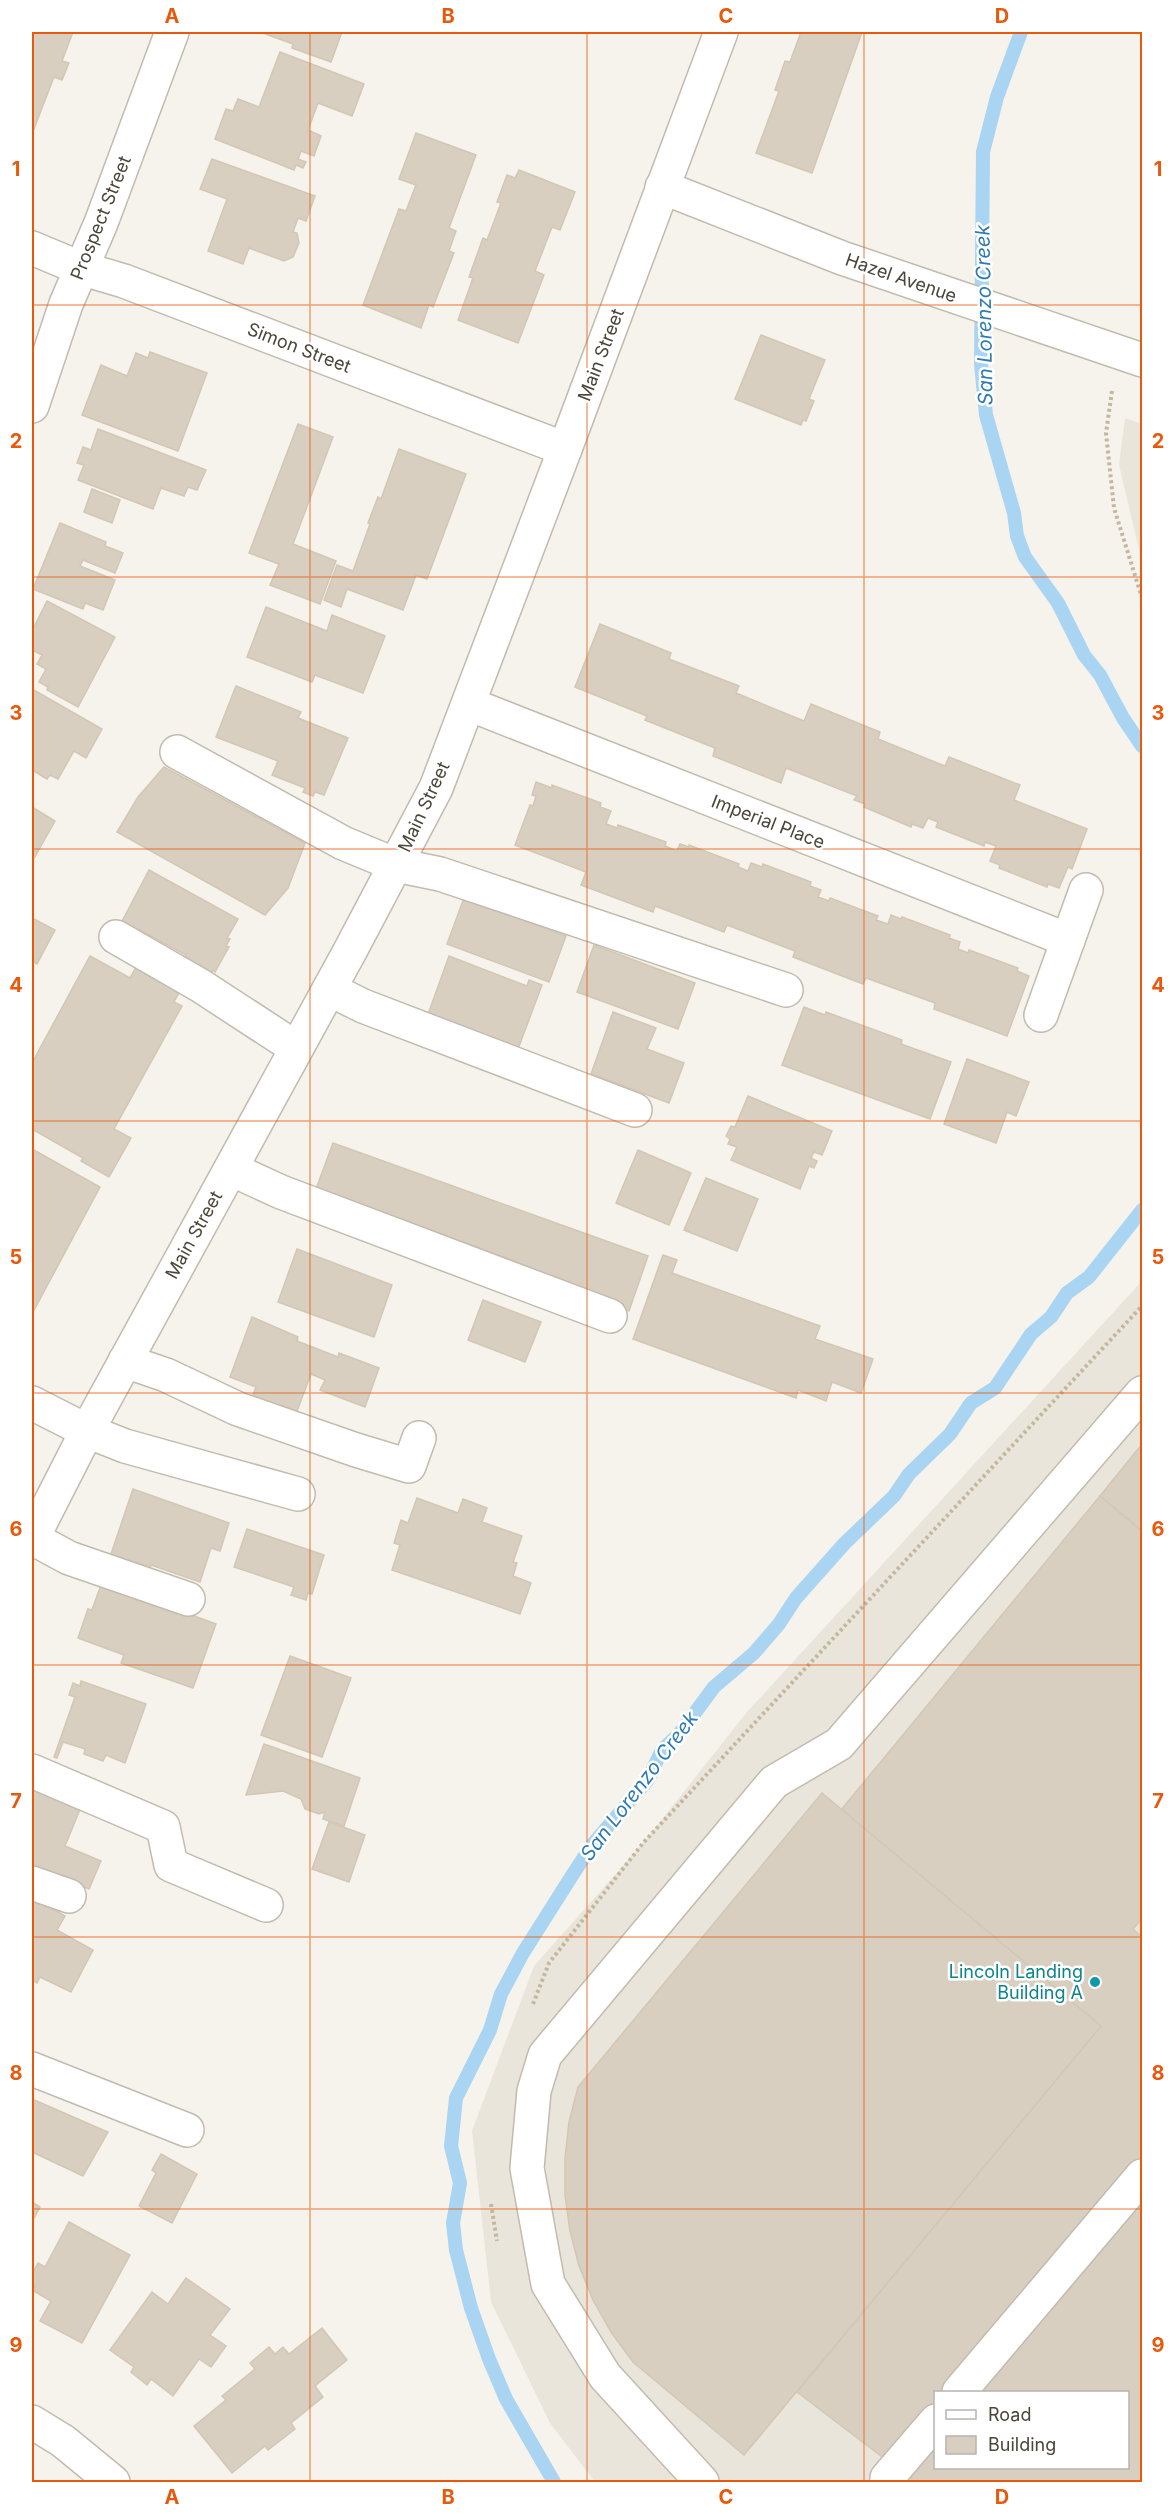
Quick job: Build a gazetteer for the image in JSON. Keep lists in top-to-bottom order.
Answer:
{
  "streets": {
    "street": [
      "Prospect Street",
      "Hazel Avenue",
      "Simon Street",
      "Main Street",
      "Imperial Place"
    ]
  },
  "crossings": [
    ["Prospect Street", "Simon Street"],
    ["Hazel Avenue", "Main Street"],
    ["Simon Street", "Main Street"],
    ["Main Street", "Imperial Place"]
  ],
  "water": ["San Lorenzo Creek"],
  "places": ["Lincoln Landing Building A"],
  "legend": ["Road", "Building"],
  "grid": {
    "columns": [
      "A",
      "B",
      "C",
      "D"
    ],
    "rows": [
      "1",
      "2",
      "3",
      "4",
      "5",
      "6",
      "7",
      "8",
      "9"
    ]
  }
}
